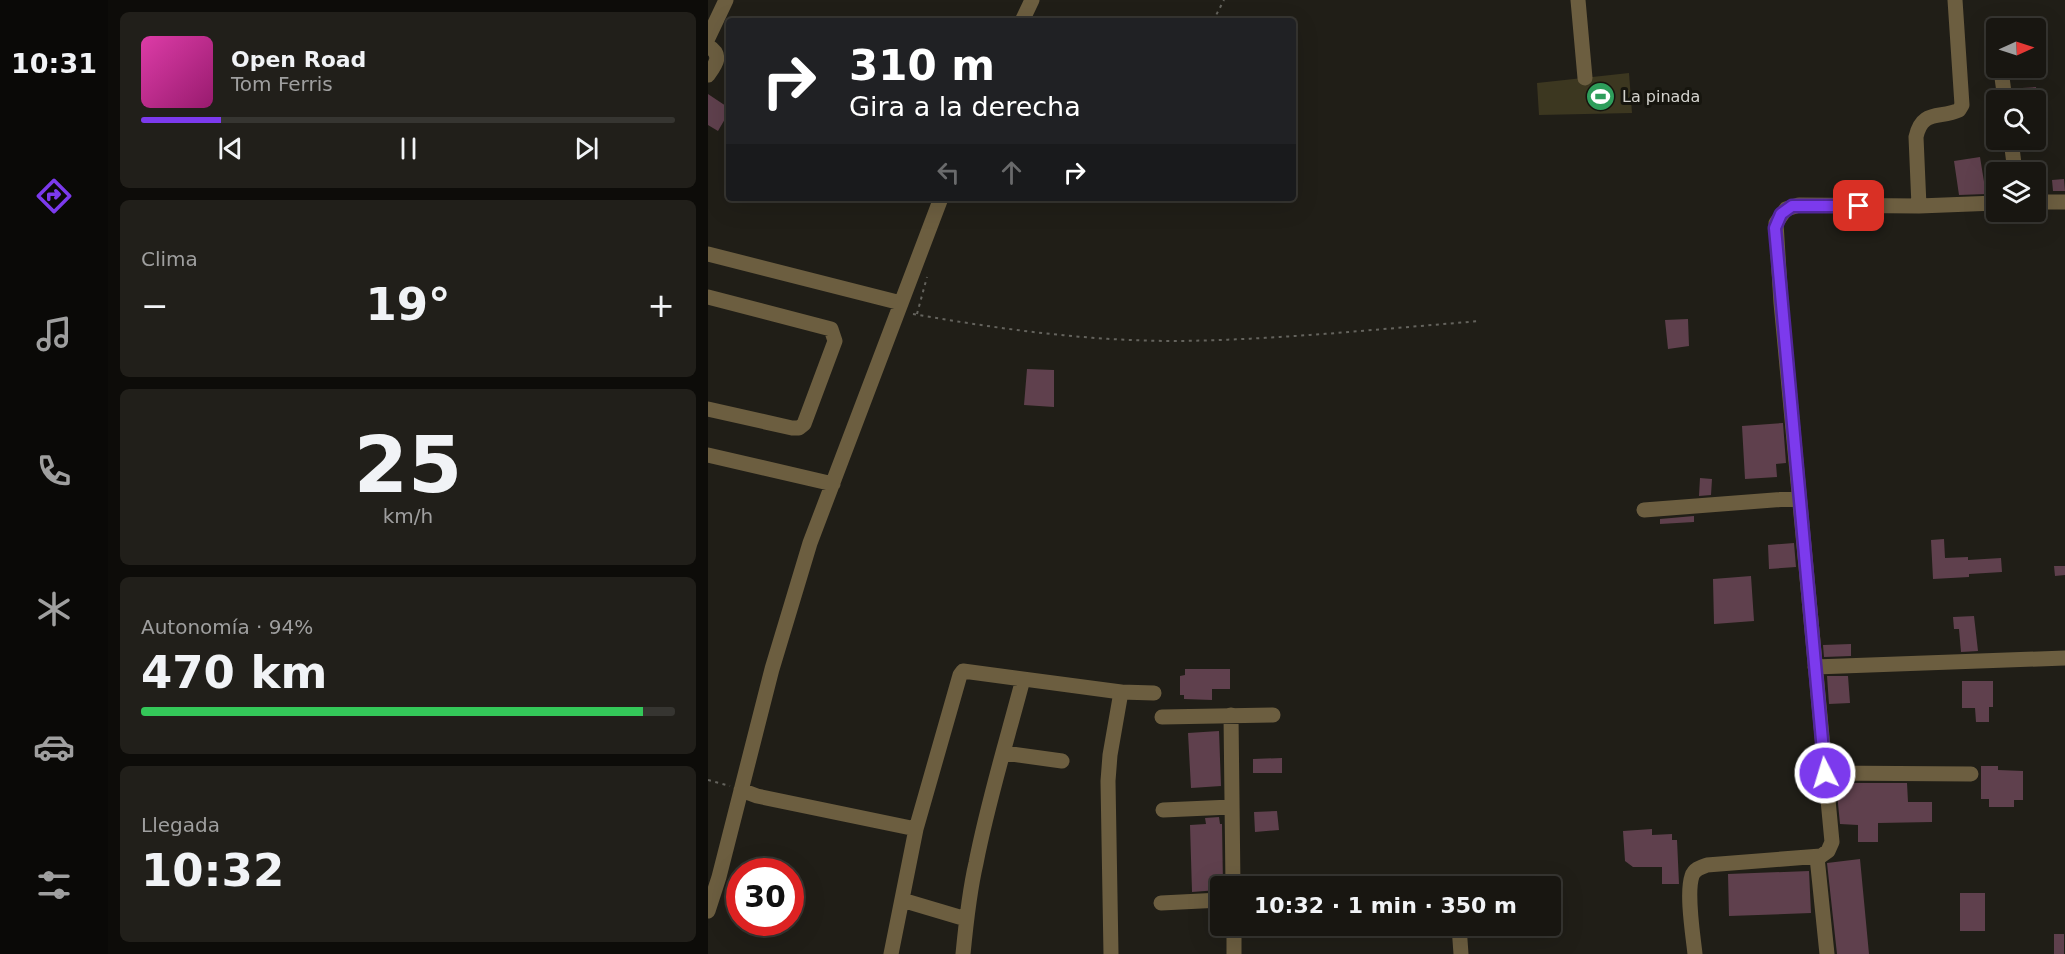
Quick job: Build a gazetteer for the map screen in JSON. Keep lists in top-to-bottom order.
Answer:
{
  "places": {
    "sports": ["La pinada"]
  },
  "north": "right",
  "page": {
    "tabs": "10:31",
    "turn": ["310 m", "Gira a la derecha"],
    "song": ["Open Road", "Tom Ferris"],
    "tile": [
      "Clima",
      ["25", "km/h"],
      ["Autonomía · 94%", "470 km"],
      ["Llegada", "10:32"]
    ],
    "heat": ["−", "19°", "+"],
    "limit": "30",
    "trip": "10:32 · 1 min · 350 m"
  }
}
